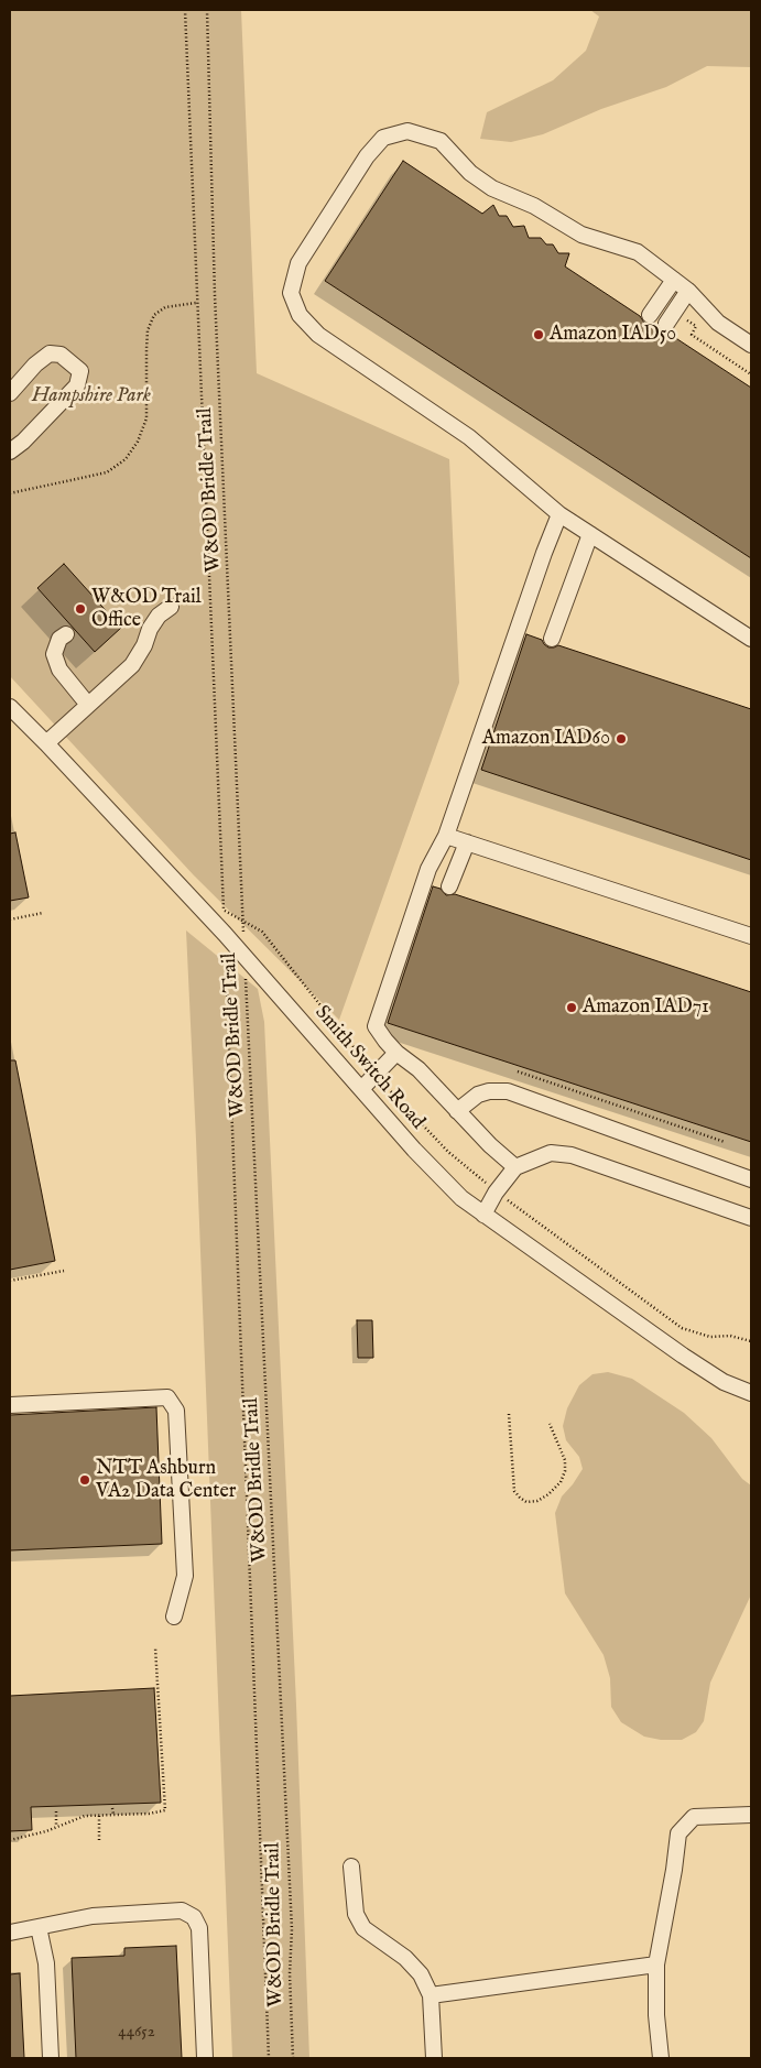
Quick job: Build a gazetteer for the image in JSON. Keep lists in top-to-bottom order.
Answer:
{
  "streets": {
    "street": ["Smith Switch Road"],
    "path": ["W&OD Bridle Trail"]
  },
  "crossings": [
    ["W&OD Bridle Trail", "Smith Switch Road"]
  ],
  "parks": ["Hampshire Park"],
  "places": [
    "Amazon IAD50",
    "W&OD Trail Office",
    "Amazon IAD60",
    "Amazon IAD71",
    "NTT Ashburn VA2 Data Center"
  ],
  "house_numbers": ["44652"]
}
